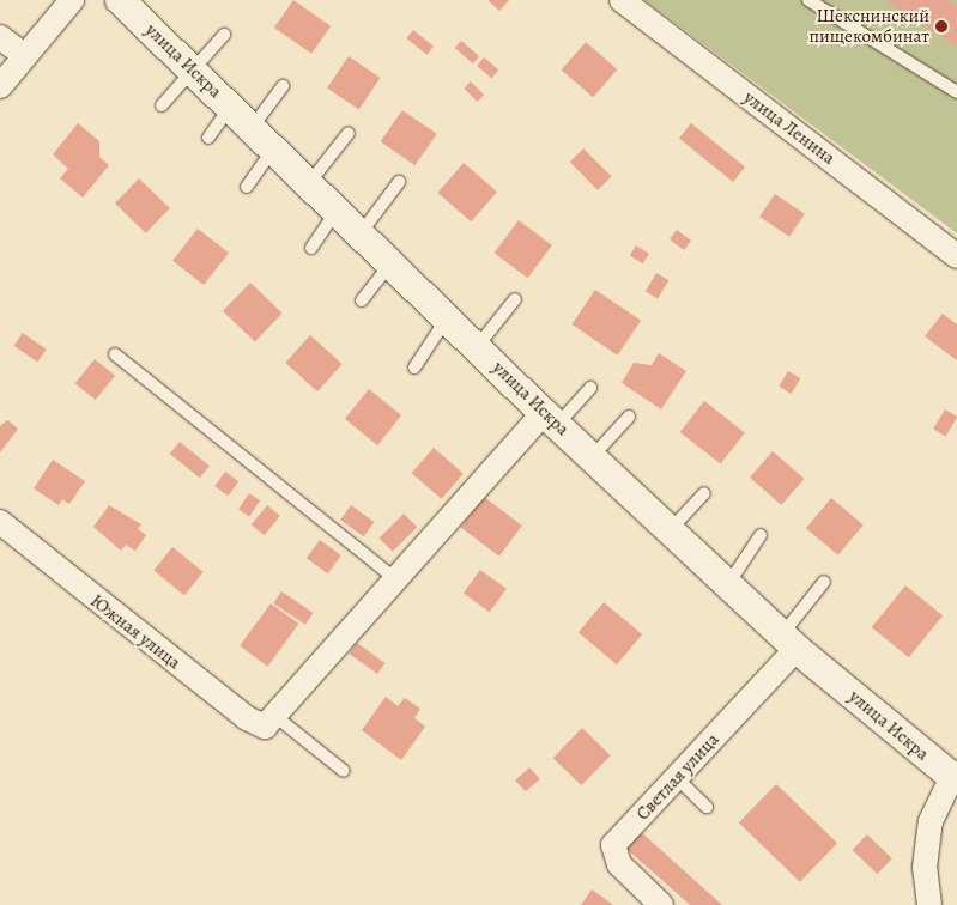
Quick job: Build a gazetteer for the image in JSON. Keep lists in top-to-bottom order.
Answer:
{
  "streets": {
    "street": [
      "улица Искра",
      "улица Ленина",
      "Южная улица",
      "Светлая улица"
    ]
  },
  "crossings": [
    ["улица Искра", "Светлая улица"]
  ],
  "places": ["Шекснинский пищекомбинат"]
}
